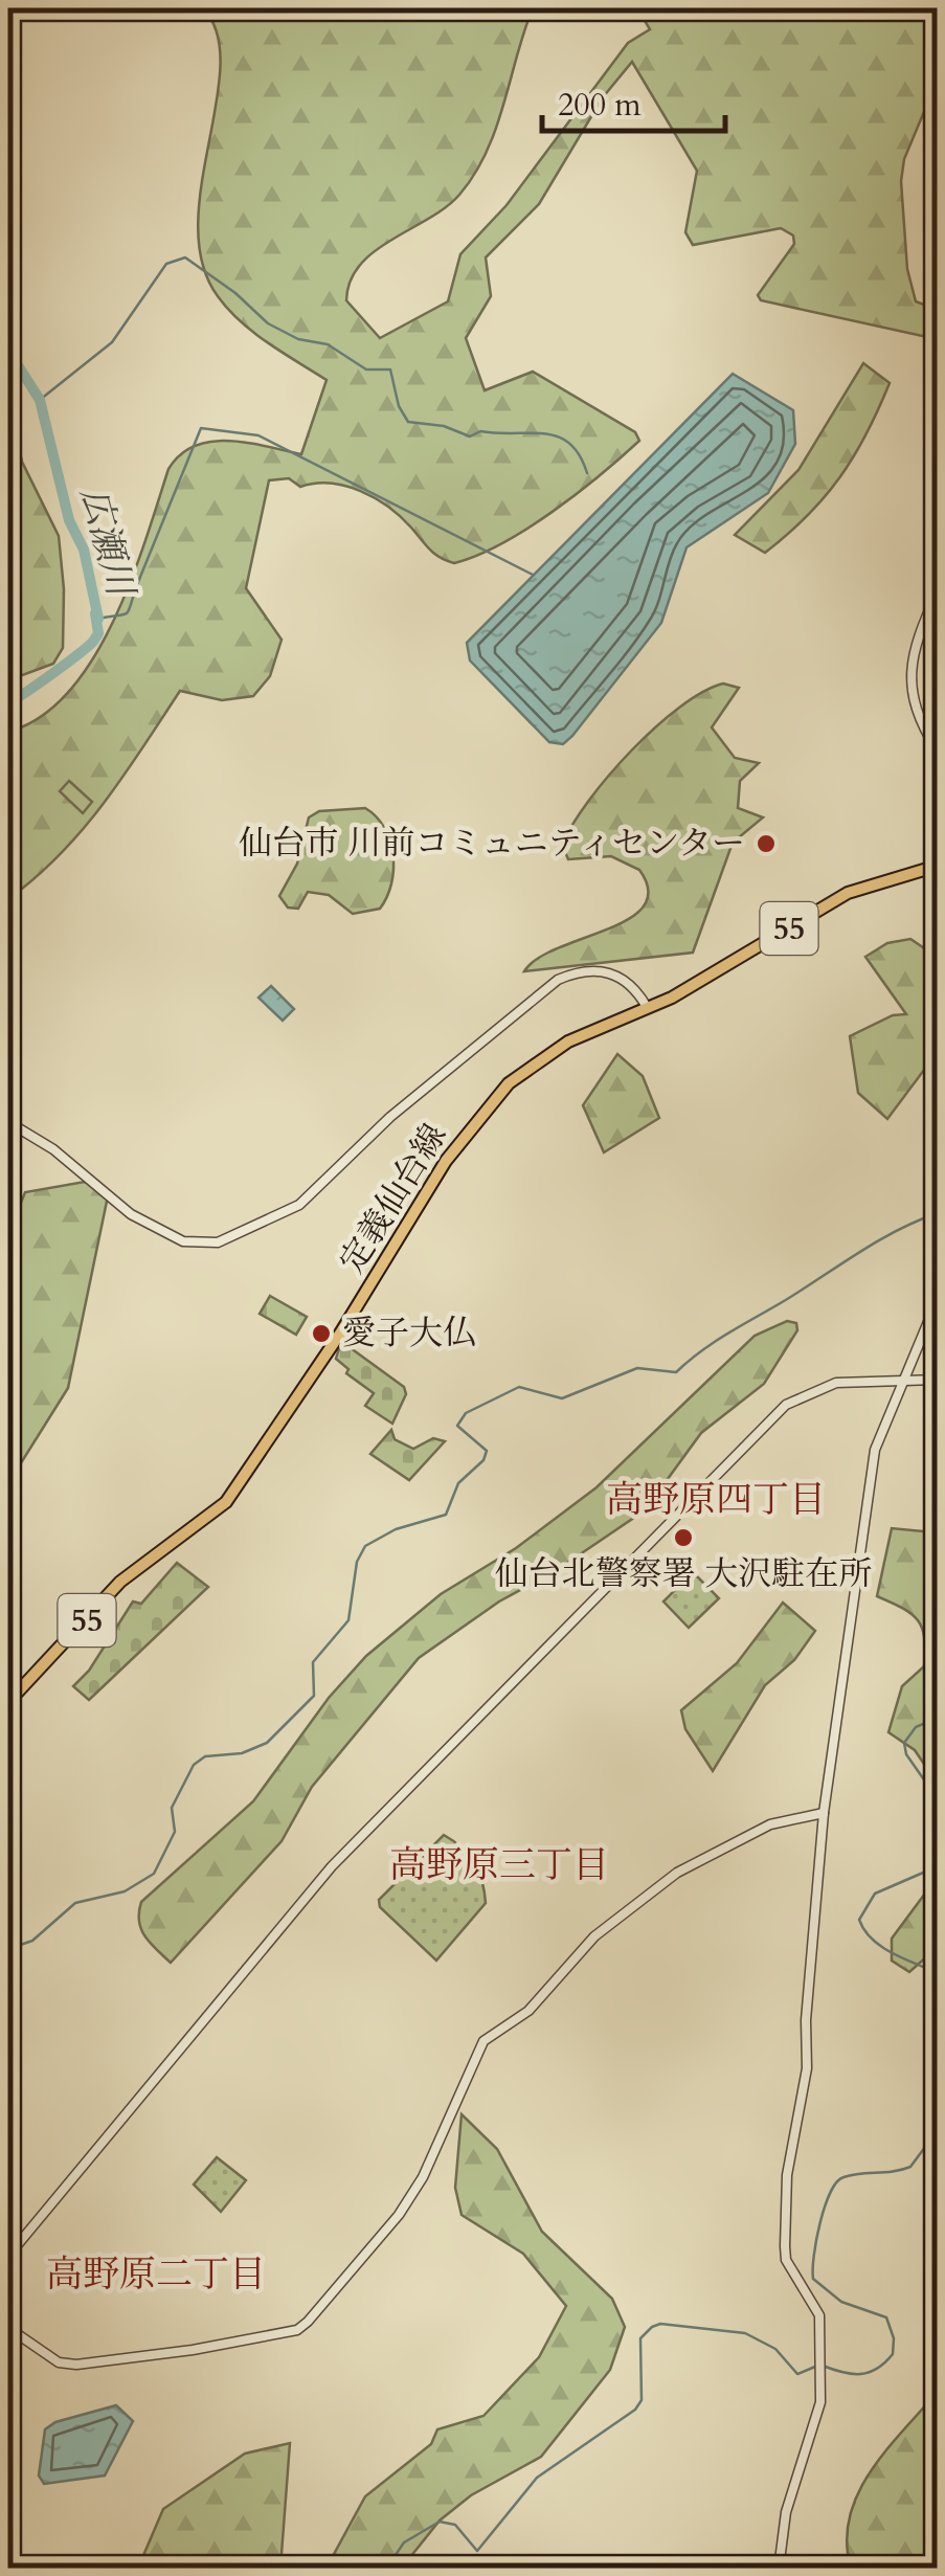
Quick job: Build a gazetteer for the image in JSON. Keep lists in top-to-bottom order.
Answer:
{
  "streets": {
    "main road": ["55", "定義仙台線"]
  },
  "districts": ["高野原四丁目", "高野原三丁目", "高野原二丁目"],
  "water": ["広瀬川"],
  "places": ["仙台市 川前コミュニティセンター", "愛子大仏", "仙台北警察署 大沢駐在所"],
  "scale_bar": "200 m"
}
